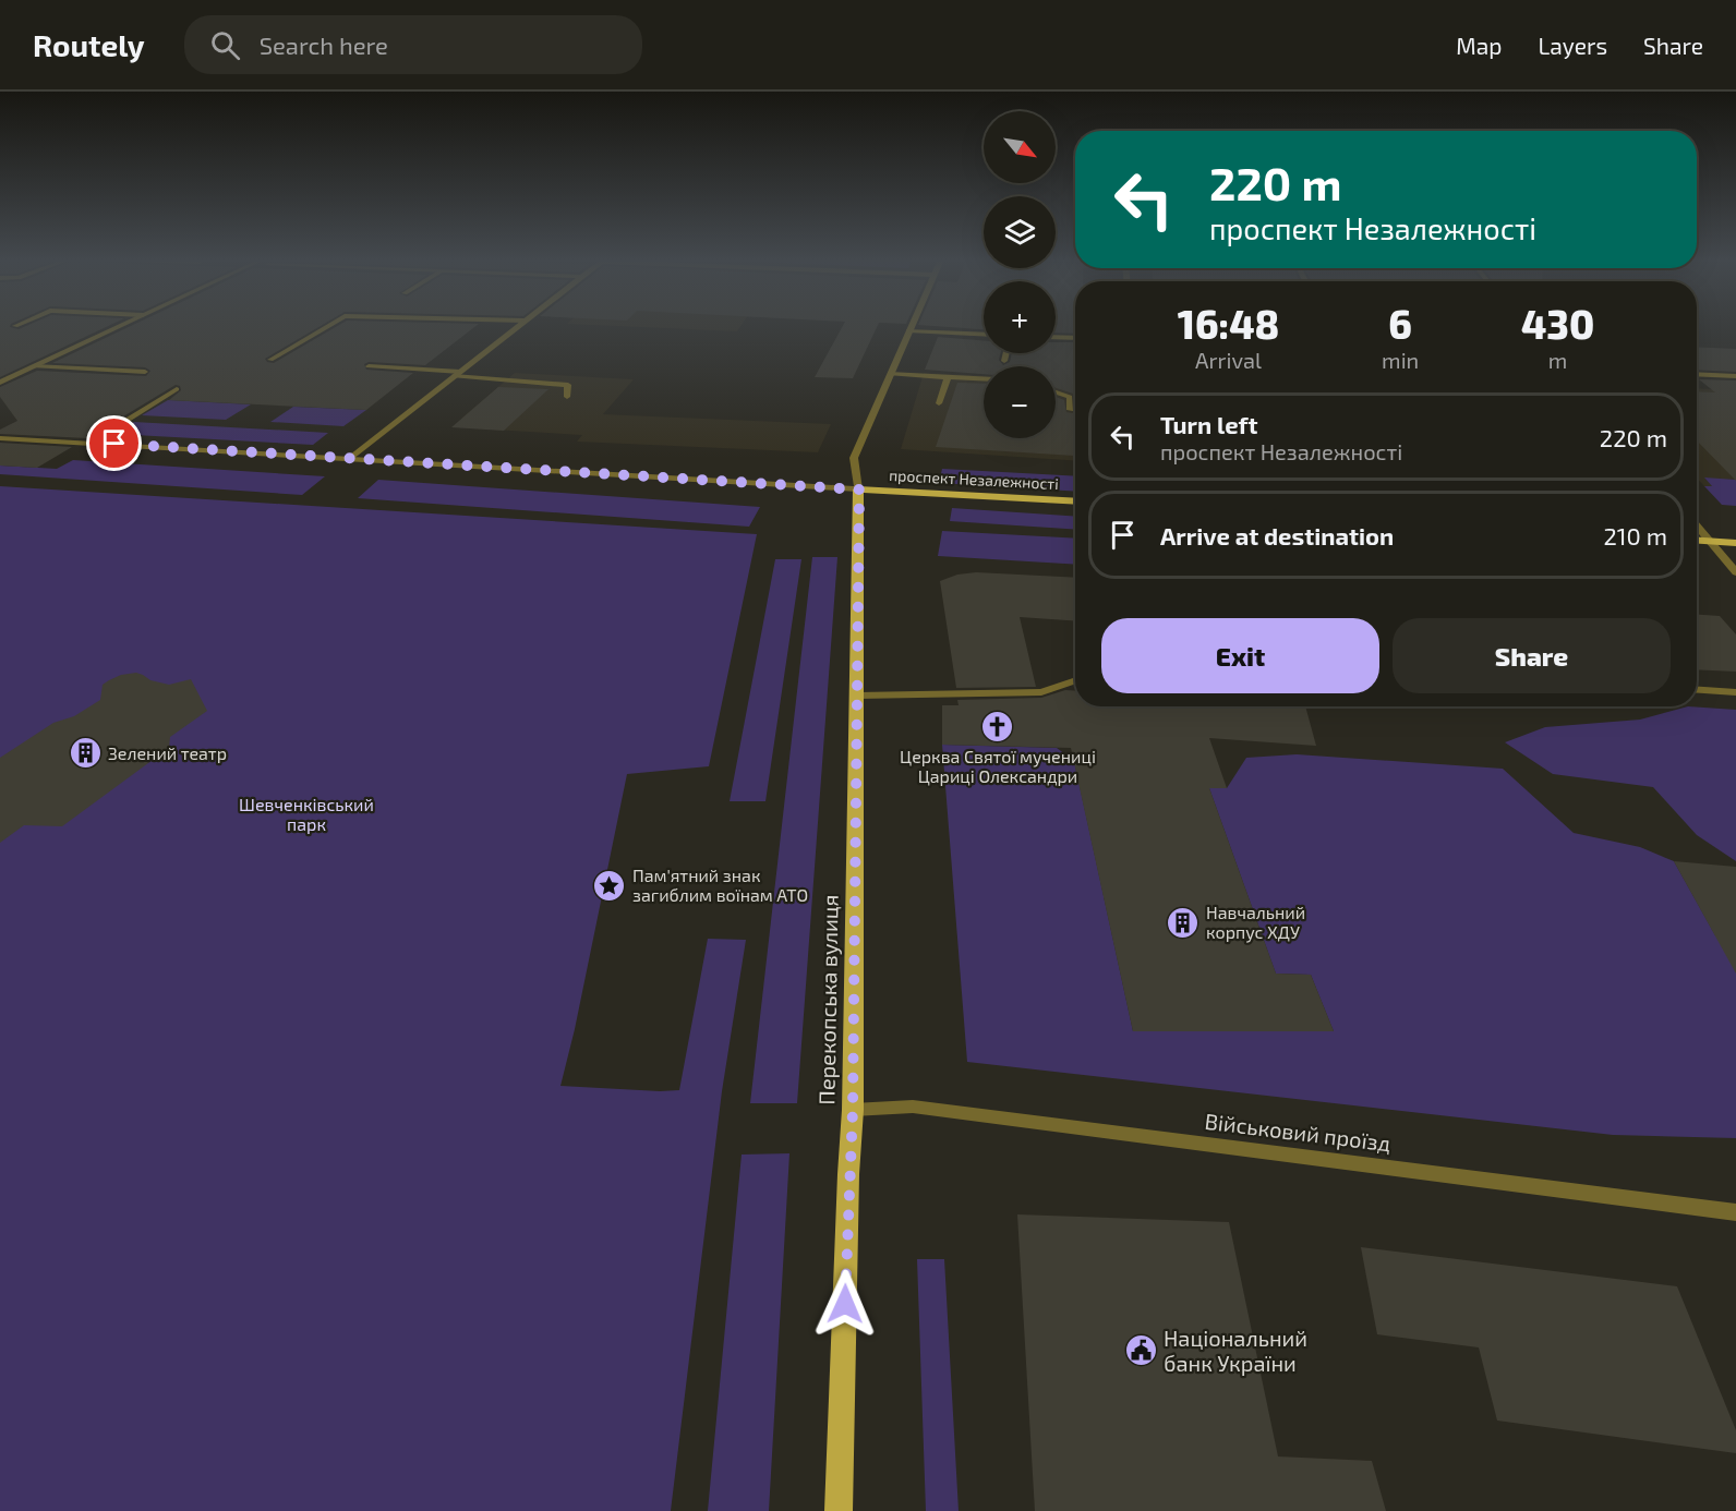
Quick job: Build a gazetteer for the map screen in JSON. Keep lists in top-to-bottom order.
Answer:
{
  "streets": {
    "main road": ["проспект Незалежності", "Перекопська вулиця"],
    "street": ["Військовий проїзд"]
  },
  "crossings": [
    ["проспект Незалежності", "Перекопська вулиця"],
    ["Перекопська вулиця", "Військовий проїзд"]
  ],
  "parks": ["Шевченківський парк"],
  "places": {
    "church": ["Церква Святої мучениці Цариці Олександри"],
    "building": ["Зелений театр", "Навчальний корпус ХДУ"],
    "place": ["Пам'ятний знак загиблим воїнам АТО"],
    "public building": ["Національний банк України"]
  },
  "north": "bottom right",
  "page": {
    "header": "Routely",
    "search": "Search here",
    "nav": ["Map", "Layers", "Share"],
    "map_buttons": ["+", "−"],
    "turn": ["220 m", "проспект Незалежності"],
    "eta": [
      "16:48",
      "Arrival",
      "6",
      "min",
      "430",
      "m"
    ],
    "list": [
      {
        "name": "Turn left",
        "note": "проспект Незалежності",
        "value": "220 m"
      },
      {
        "name": "Arrive at destination",
        "value": "210 m"
      }
    ],
    "buttons": ["Exit", "Share"]
  }
}
